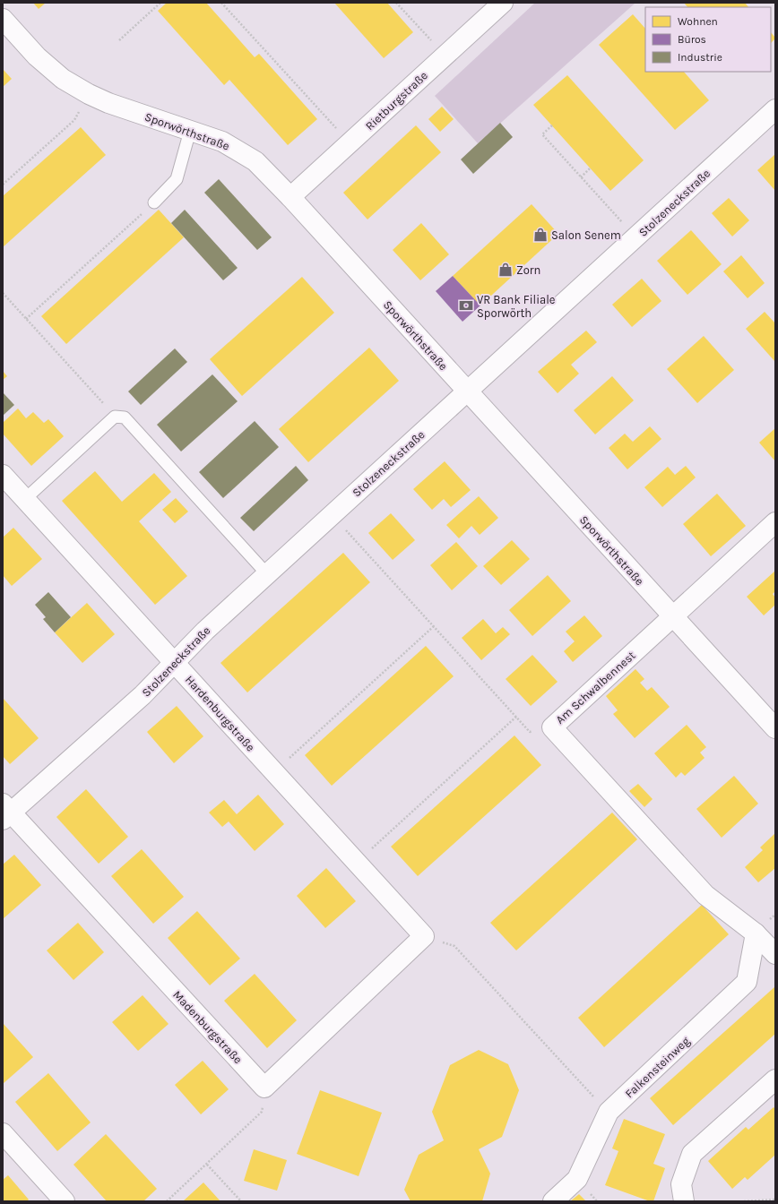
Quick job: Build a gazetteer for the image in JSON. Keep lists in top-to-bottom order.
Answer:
{
  "streets": {
    "street": [
      "Rietburgstraße",
      "Sporwörthstraße",
      "Stolzeneckstraße",
      "Am Schwalbennest",
      "Hardenburgstraße",
      "Madenburgstraße",
      "Falkensteinweg"
    ]
  },
  "crossings": [
    ["Rietburgstraße", "Sporwörthstraße"],
    ["Sporwörthstraße", "Stolzeneckstraße"],
    ["Sporwörthstraße", "Am Schwalbennest"],
    ["Stolzeneckstraße", "Hardenburgstraße"],
    ["Stolzeneckstraße", "Madenburgstraße"],
    ["Am Schwalbennest", "Falkensteinweg"]
  ],
  "places": {
    "shop": ["Salon Senem", "Zorn"],
    "bank": ["VR Bank Filiale Sporwörth"]
  },
  "legend": ["Wohnen", "Büros", "Industrie"]
}
